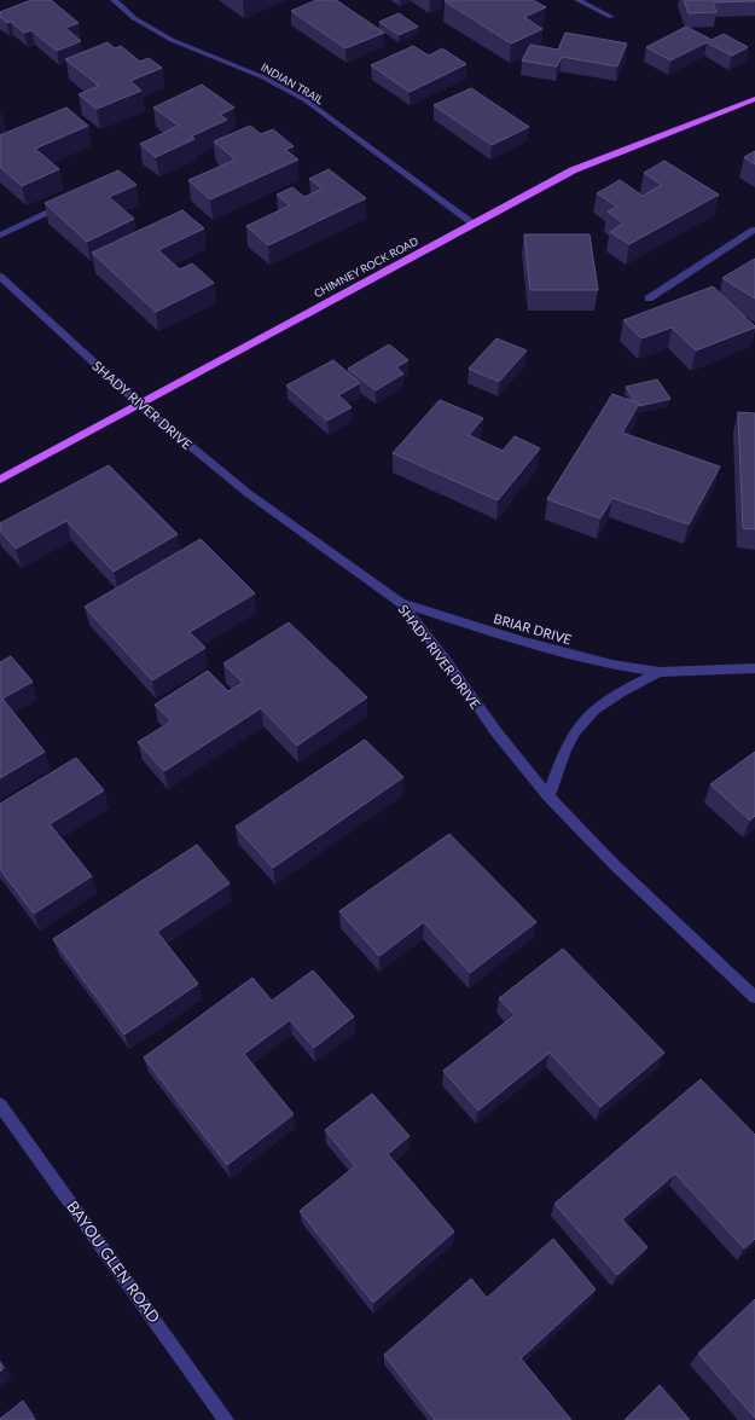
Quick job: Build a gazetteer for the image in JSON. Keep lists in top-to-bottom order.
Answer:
{
  "streets": {
    "main road": ["CHIMNEY ROCK ROAD"],
    "street": [
      "INDIAN TRAIL",
      "SHADY RIVER DRIVE",
      "BRIAR DRIVE",
      "BAYOU GLEN ROAD"
    ]
  },
  "crossings": [
    ["INDIAN TRAIL", "CHIMNEY ROCK ROAD"],
    ["CHIMNEY ROCK ROAD", "SHADY RIVER DRIVE"],
    ["SHADY RIVER DRIVE", "BRIAR DRIVE"]
  ]
}
